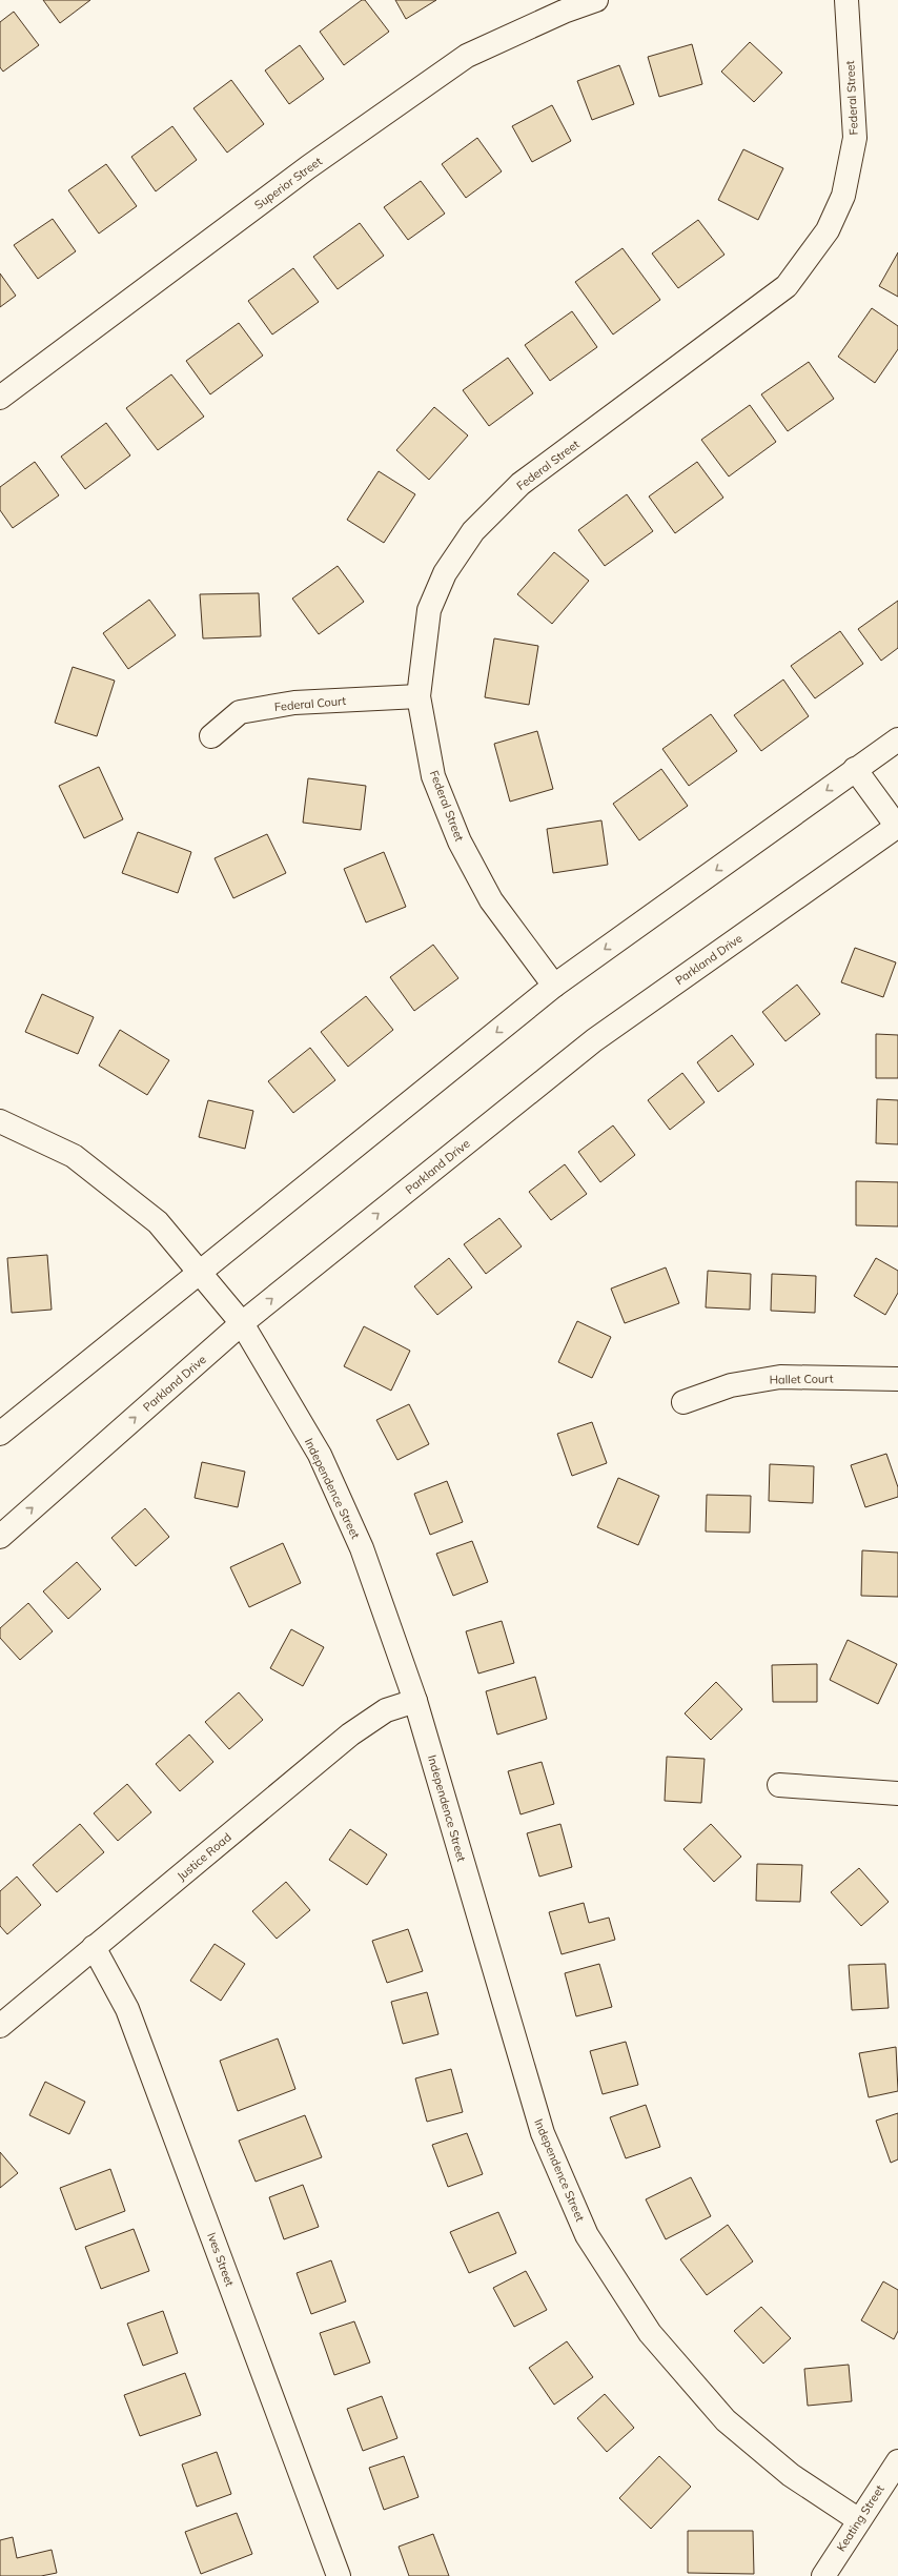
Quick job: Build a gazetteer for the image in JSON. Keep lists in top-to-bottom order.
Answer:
{
  "streets": {
    "street": [
      "Federal Street",
      "Superior Street",
      "Federal Court",
      "Parkland Drive",
      "Hallet Court",
      "Independence Street",
      "Justice Road",
      "Ives Street",
      "Keating Street"
    ]
  },
  "crossings": [
    ["Federal Street", "Federal Court"],
    ["Parkland Drive", "Independence Street"],
    ["Independence Street", "Justice Road"],
    ["Independence Street", "Keating Street"],
    ["Justice Road", "Ives Street"]
  ]
}
